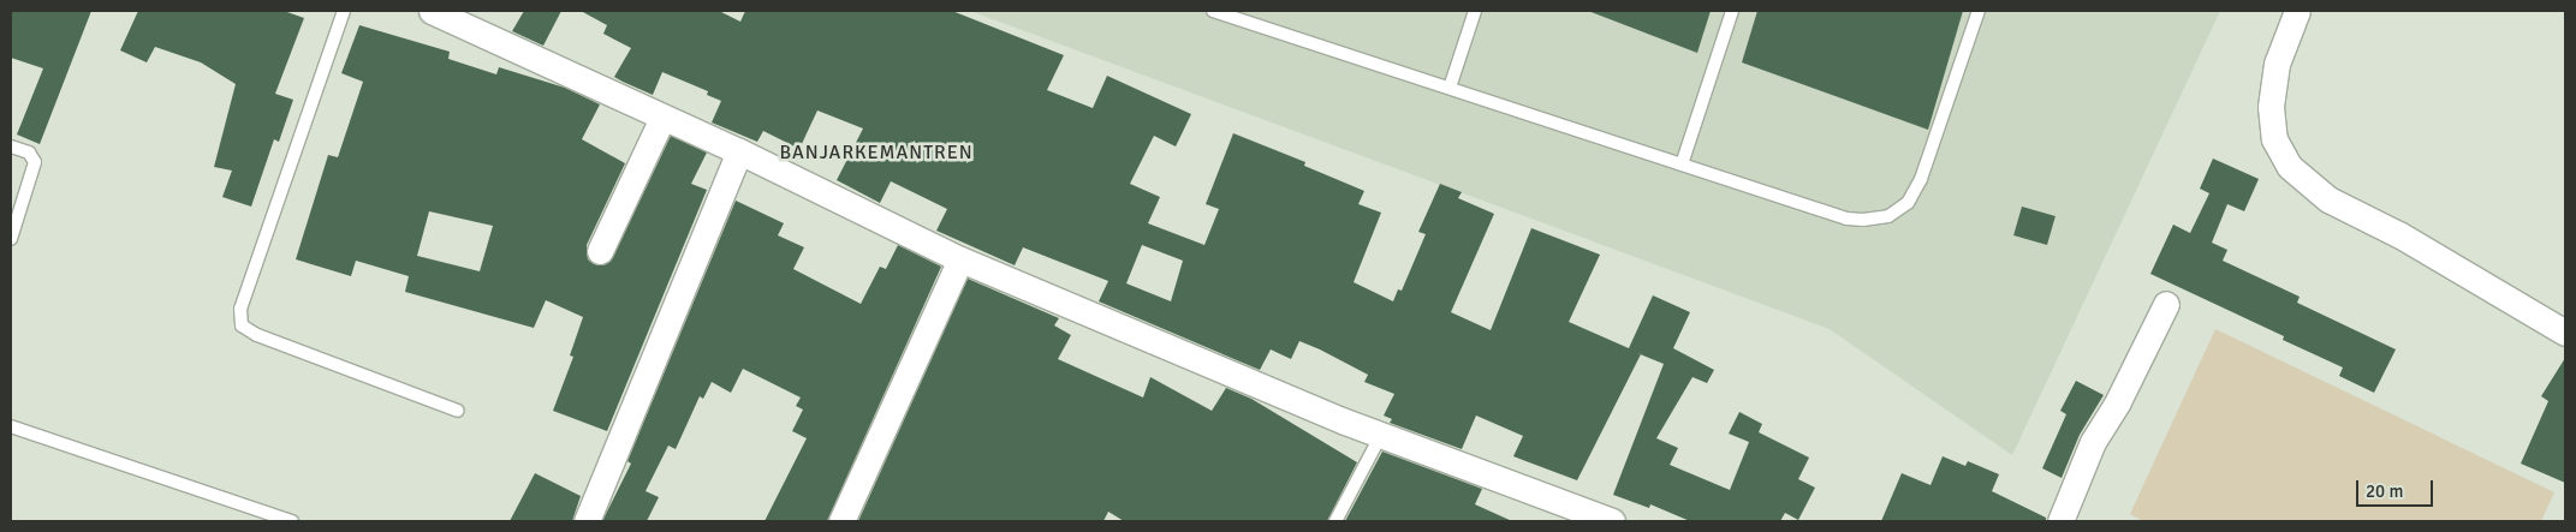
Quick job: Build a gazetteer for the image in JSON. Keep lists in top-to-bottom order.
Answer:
{
  "districts": ["BANJARKEMANTREN"],
  "scale_bar": "20 m"
}
